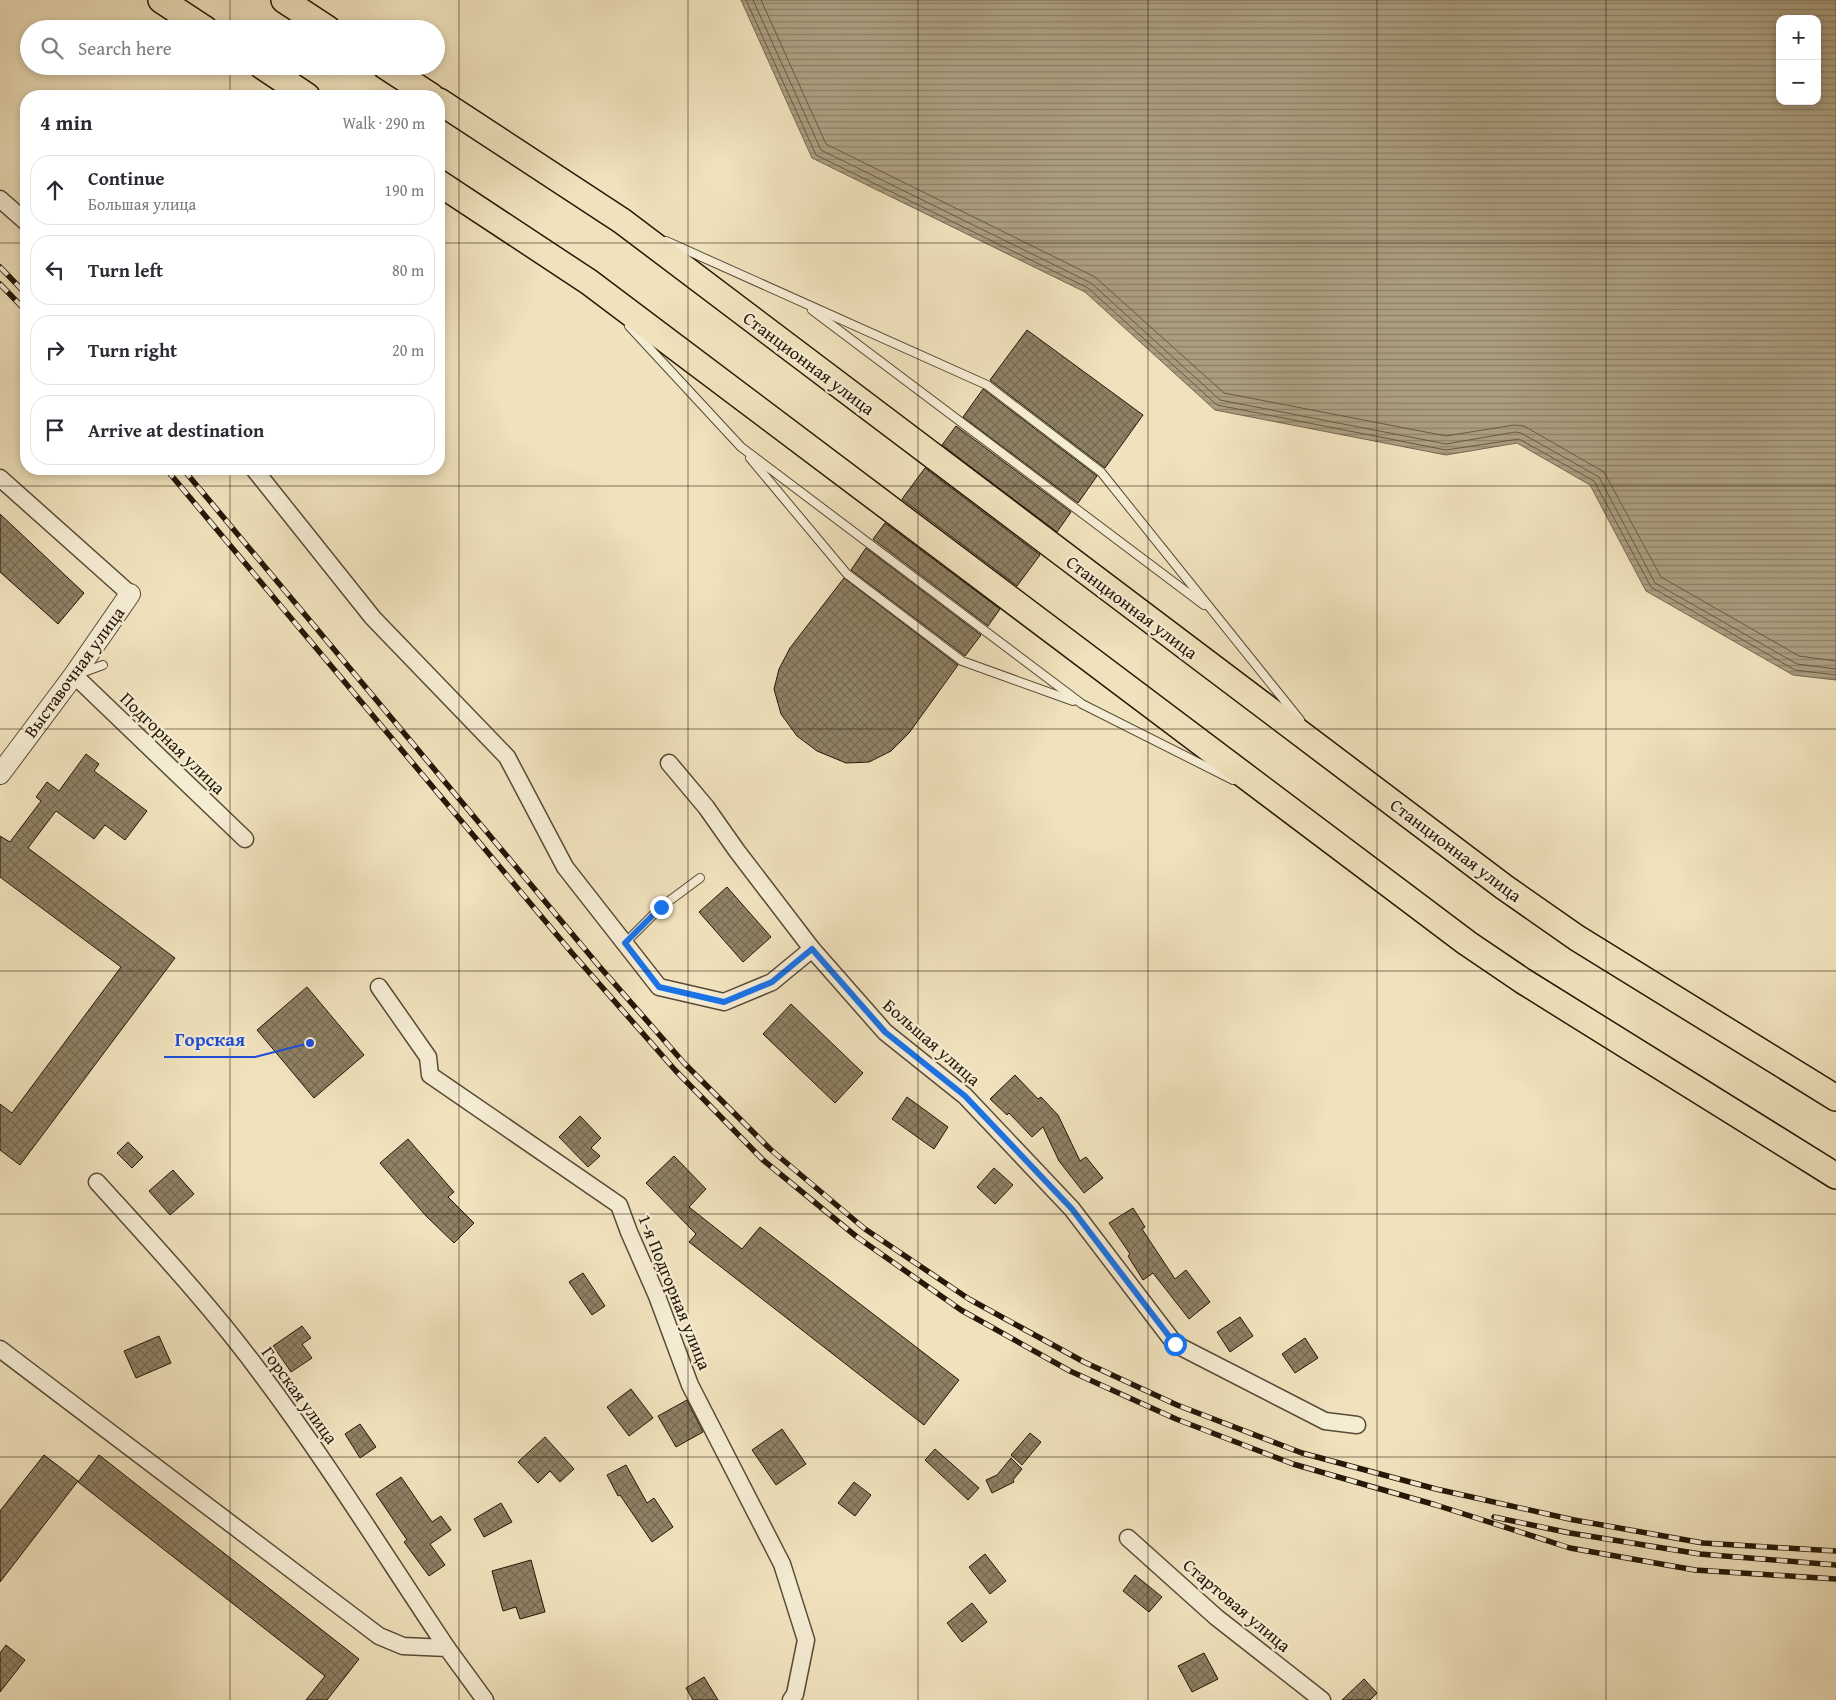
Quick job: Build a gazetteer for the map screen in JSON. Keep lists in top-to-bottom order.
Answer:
{
  "streets": {
    "main road": ["Станционная улица"],
    "street": [
      "Выставочная улица",
      "Подгорная улица",
      "Большая улица",
      "1-я Подгорная улица",
      "Горская улица",
      "Стартовая улица"
    ]
  },
  "crossings": [
    ["Выставочная улица", "Подгорная улица"]
  ],
  "places": ["Горская"],
  "page": {
    "map_buttons": ["+", "−"],
    "search": "Search here",
    "heading": ["4 min", "Walk · 290 m"],
    "list": [
      ["Continue", "Большая улица", "190 m"],
      ["Turn left", "80 m"],
      ["Turn right", "20 m"],
      "Arrive at destination"
    ]
  }
}
